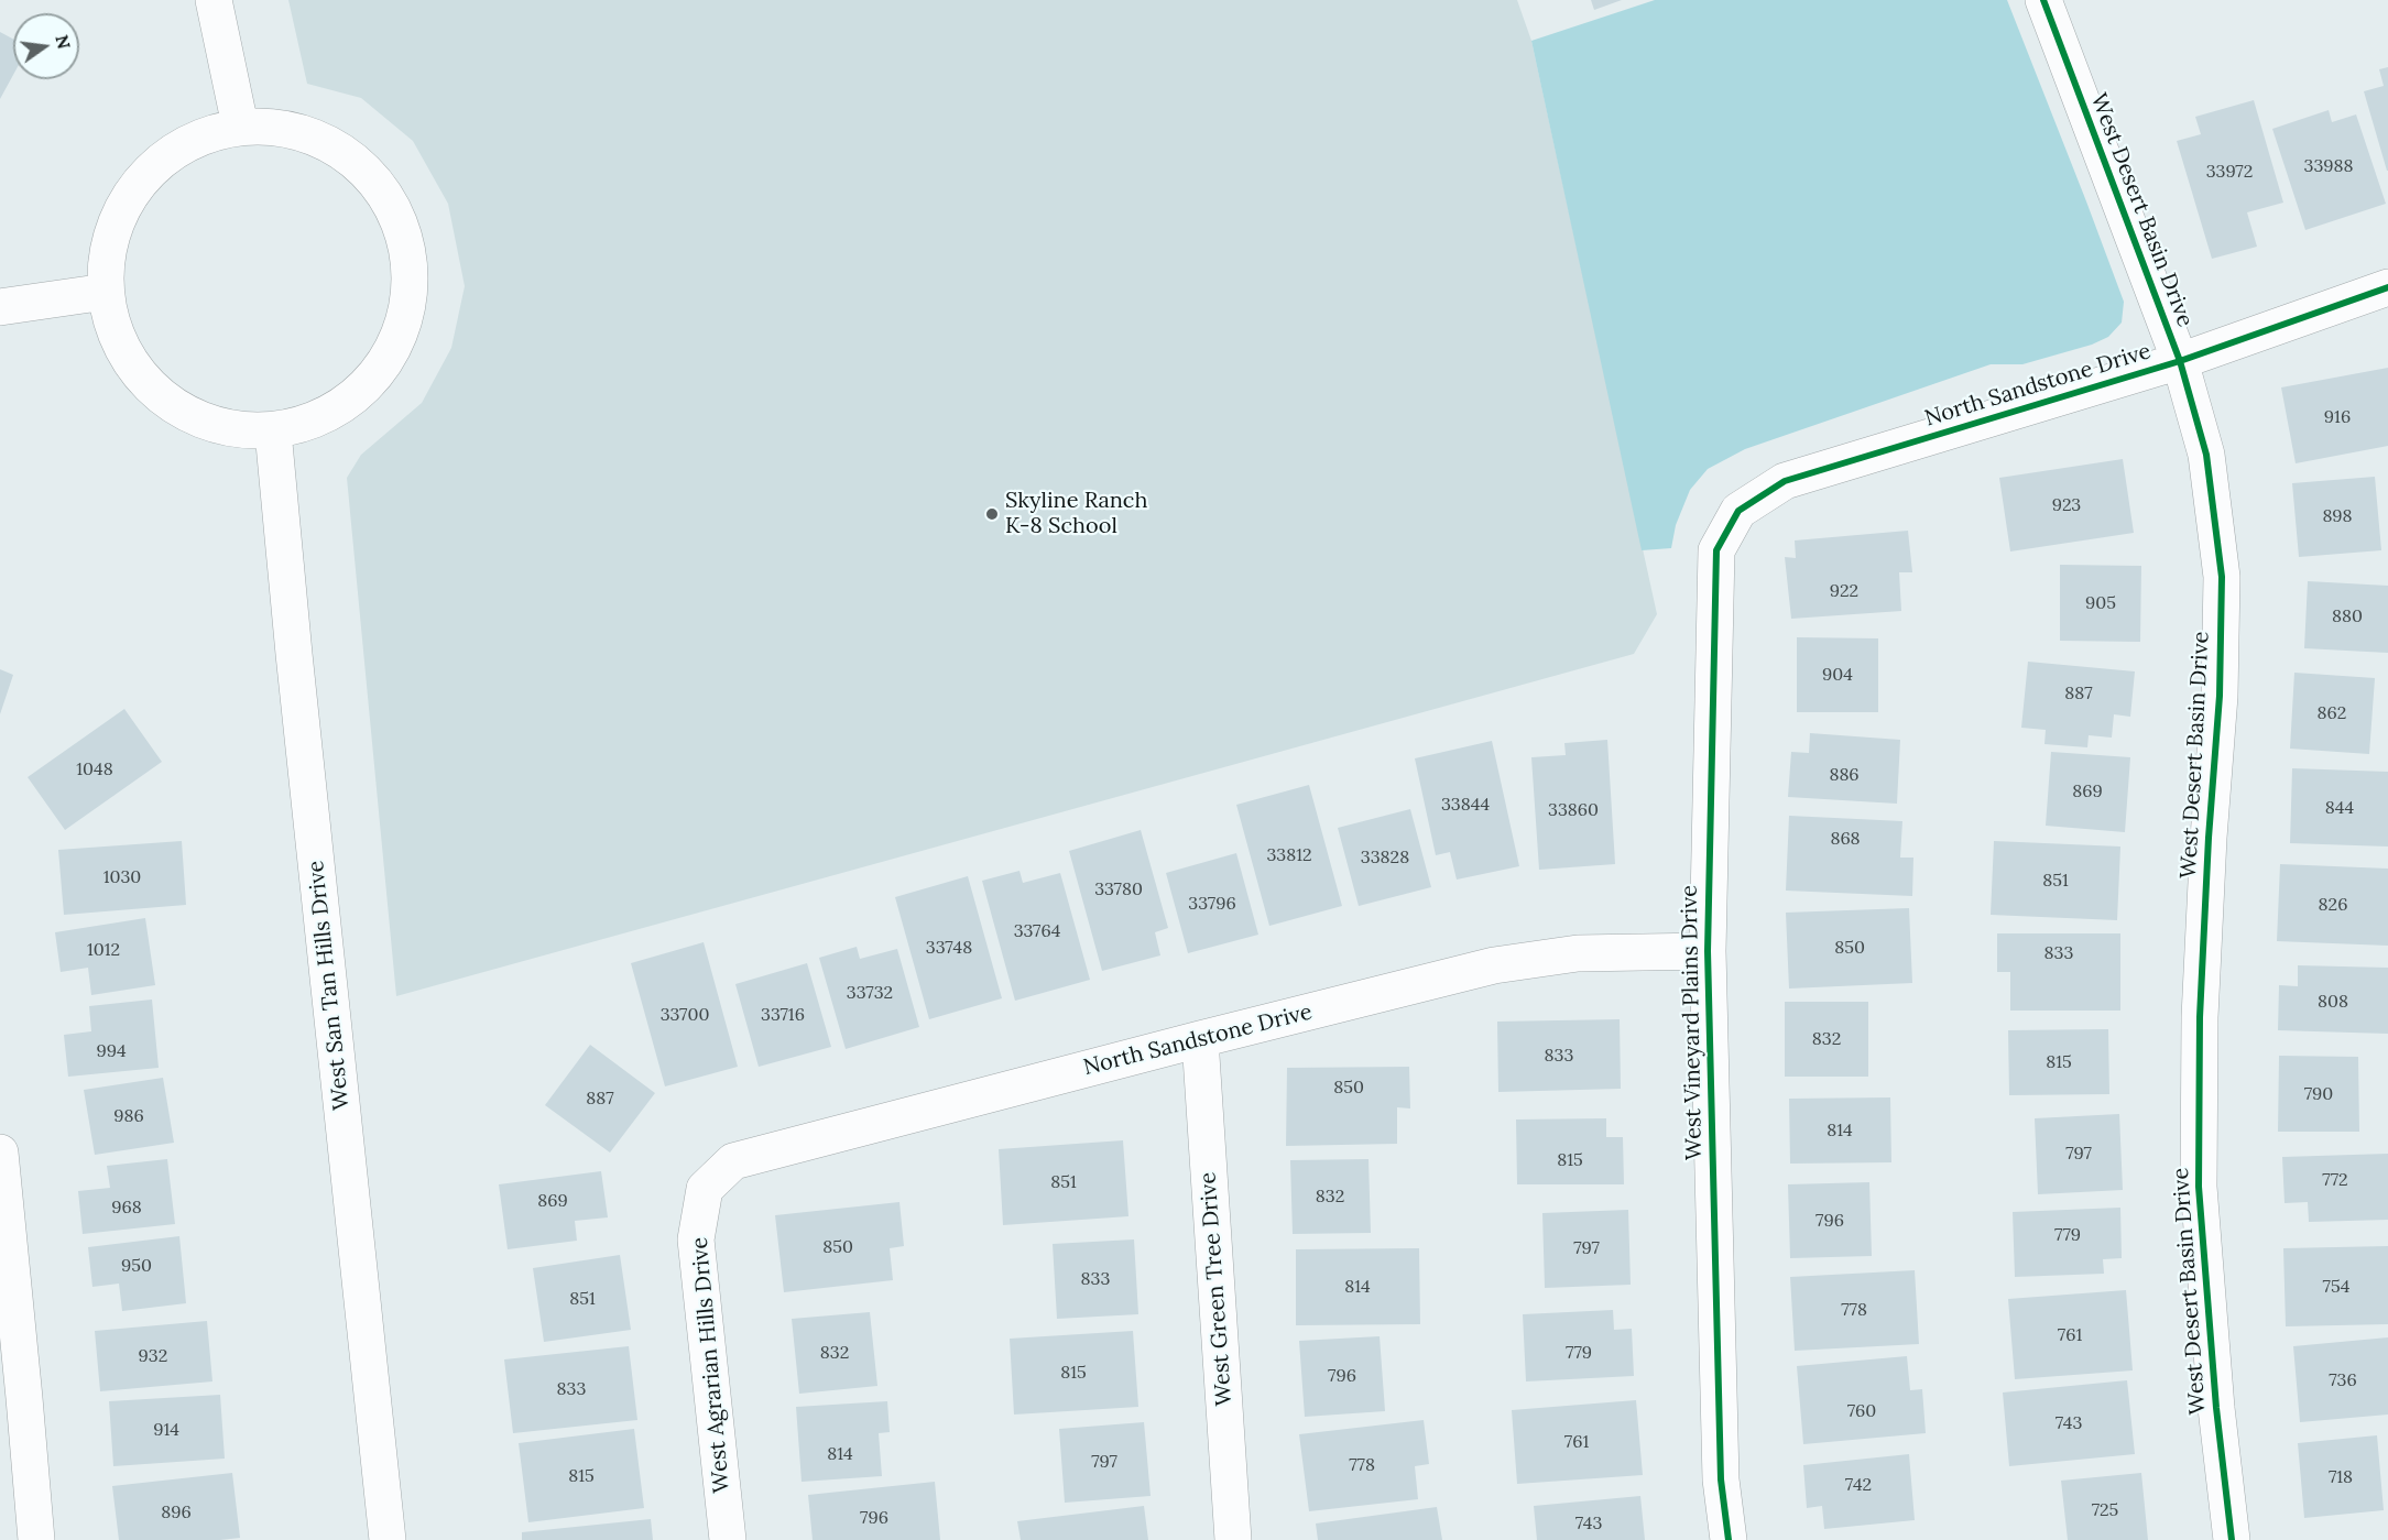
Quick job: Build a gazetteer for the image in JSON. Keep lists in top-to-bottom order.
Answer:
{
  "streets": {
    "street": [
      "West Desert Basin Drive",
      "North Sandstone Drive",
      "West San Tan Hills Drive",
      "West Vineyard Plains Drive",
      "West Green Tree Drive",
      "West Agrarian Hills Drive"
    ]
  },
  "crossings": [
    ["West Desert Basin Drive", "North Sandstone Drive"],
    ["North Sandstone Drive", "West Vineyard Plains Drive"],
    ["North Sandstone Drive", "West Green Tree Drive"],
    ["North Sandstone Drive", "West Agrarian Hills Drive"]
  ],
  "places": ["Skyline Ranch K-8 School"],
  "house_numbers": [
    "33988",
    "33972",
    "916",
    "923",
    "898",
    "922",
    "905",
    "880",
    "904",
    "887",
    "862",
    "1048",
    "886",
    "869",
    "33844",
    "844",
    "33860",
    "868",
    "33812",
    "33828",
    "1030",
    "851",
    "33780",
    "33796",
    "826",
    "33764",
    "33748",
    "850",
    "1012",
    "833",
    "33732",
    "808",
    "33700",
    "33716",
    "832",
    "994",
    "833",
    "815",
    "850",
    "790",
    "887",
    "986",
    "814",
    "797",
    "815",
    "772",
    "851",
    "832",
    "869",
    "968",
    "796",
    "779",
    "850",
    "797",
    "950",
    "833",
    "814",
    "754",
    "851",
    "778",
    "761",
    "832",
    "779",
    "932",
    "815",
    "796",
    "736",
    "833",
    "760",
    "743",
    "914",
    "761",
    "814",
    "797",
    "778",
    "815",
    "718",
    "742",
    "725",
    "896",
    "796",
    "743"
  ],
  "north": "right"
}
